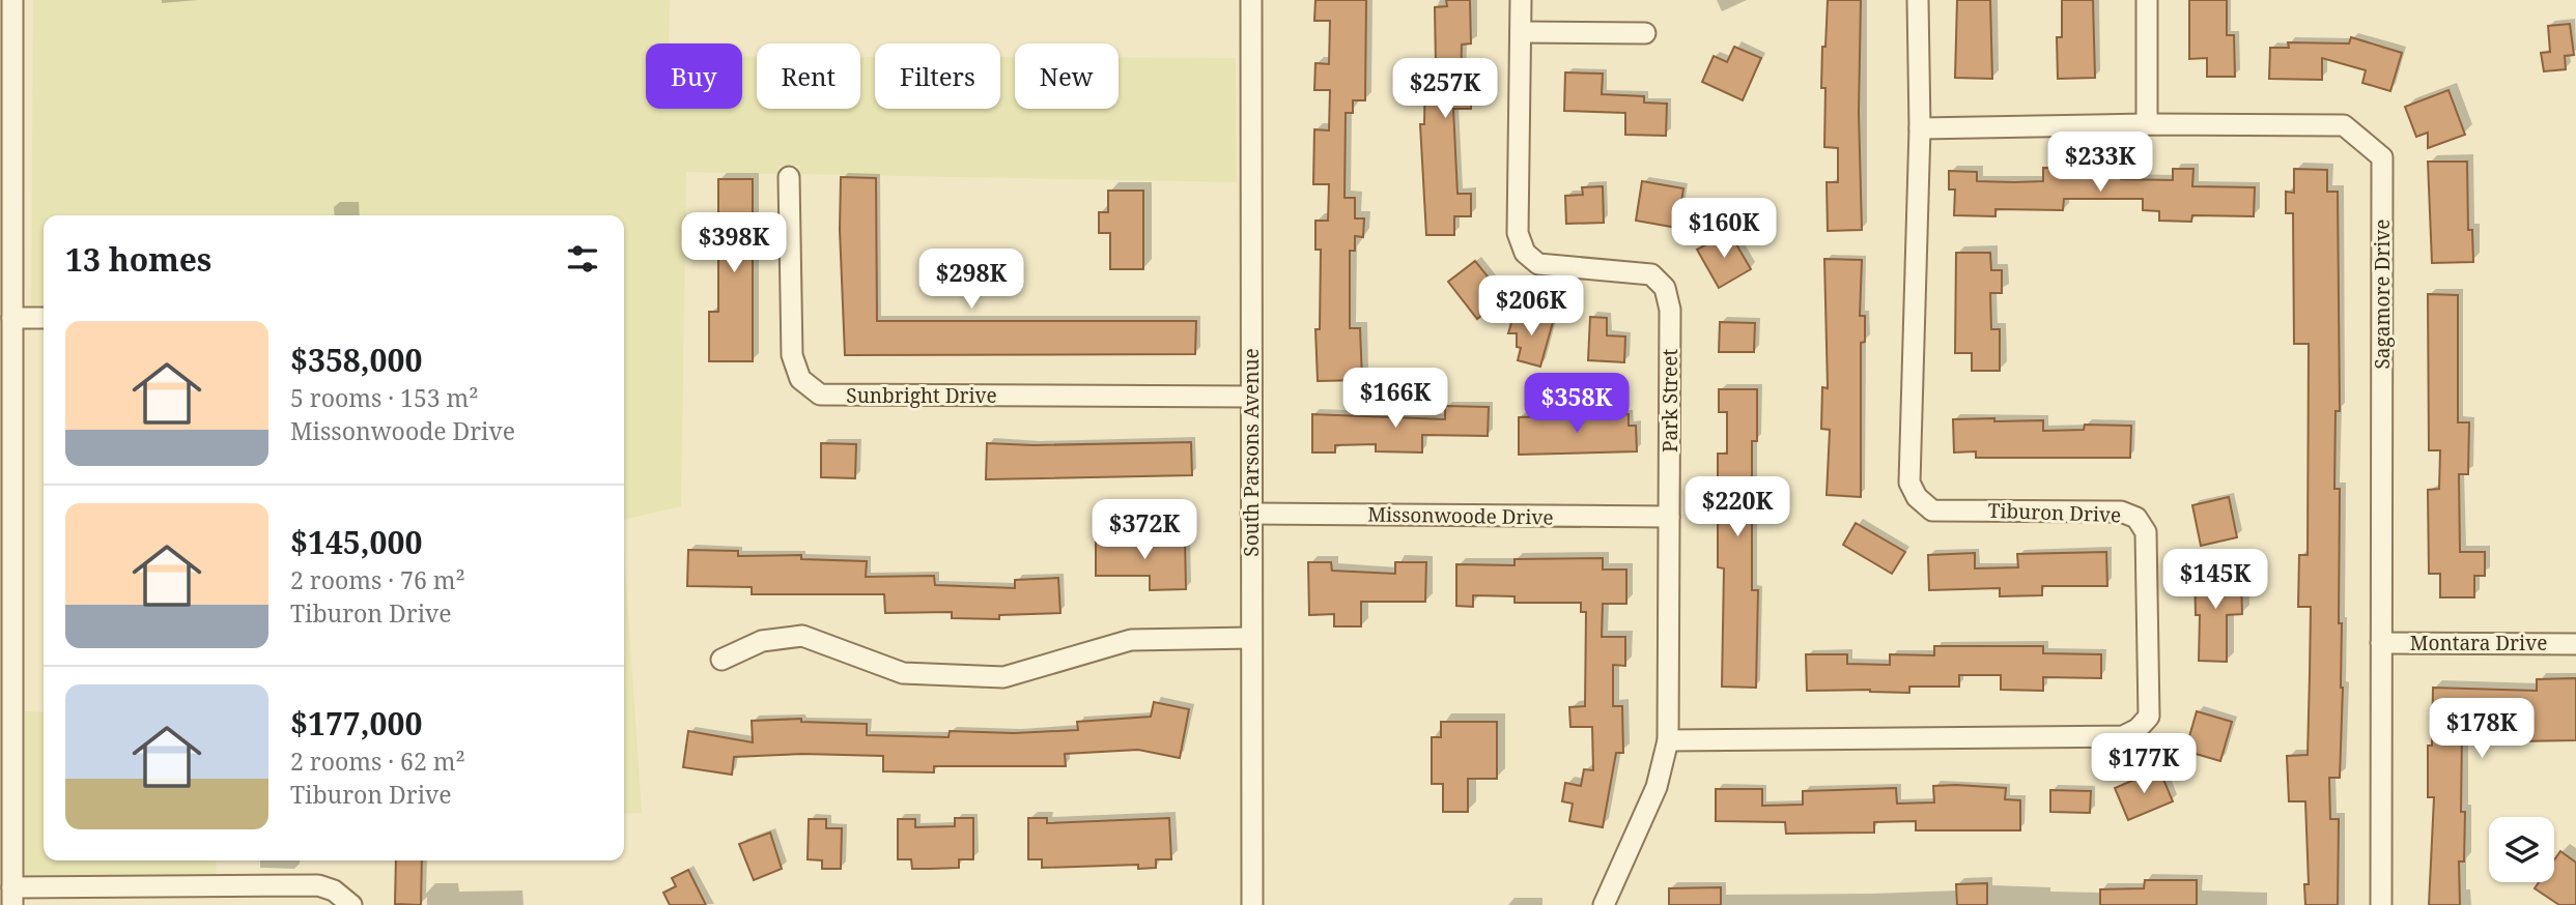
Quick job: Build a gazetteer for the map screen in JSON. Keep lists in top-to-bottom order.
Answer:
{
  "streets": {
    "street": [
      "Sagamore Drive",
      "Sunbright Drive",
      "Park Street",
      "South Parsons Avenue",
      "Tiburon Drive",
      "Missonwoode Drive",
      "Montara Drive"
    ]
  },
  "crossings": [
    ["Sagamore Drive", "Tiburon Drive"],
    ["Sagamore Drive", "Montara Drive"],
    ["Sunbright Drive", "South Parsons Avenue"],
    ["Park Street", "Tiburon Drive"],
    ["Park Street", "Missonwoode Drive"],
    ["South Parsons Avenue", "Missonwoode Drive"]
  ],
  "page": {
    "chip": [
      "Buy",
      "Rent",
      "Filters",
      "New"
    ],
    "price": [
      "$257K",
      "$233K",
      "$160K",
      "$398K",
      "$298K",
      "$206K",
      "$166K",
      "$358K",
      "$220K",
      "$372K",
      "$145K",
      "$178K",
      "$177K"
    ],
    "heading": "13 homes",
    "list": [
      {
        "name": "$358,000",
        "note": "5 rooms · 153 m² · Missonwoode Drive"
      },
      {
        "name": "$145,000",
        "note": "2 rooms · 76 m² · Tiburon Drive"
      },
      {
        "name": "$177,000",
        "note": "2 rooms · 62 m² · Tiburon Drive"
      }
    ]
  }
}
